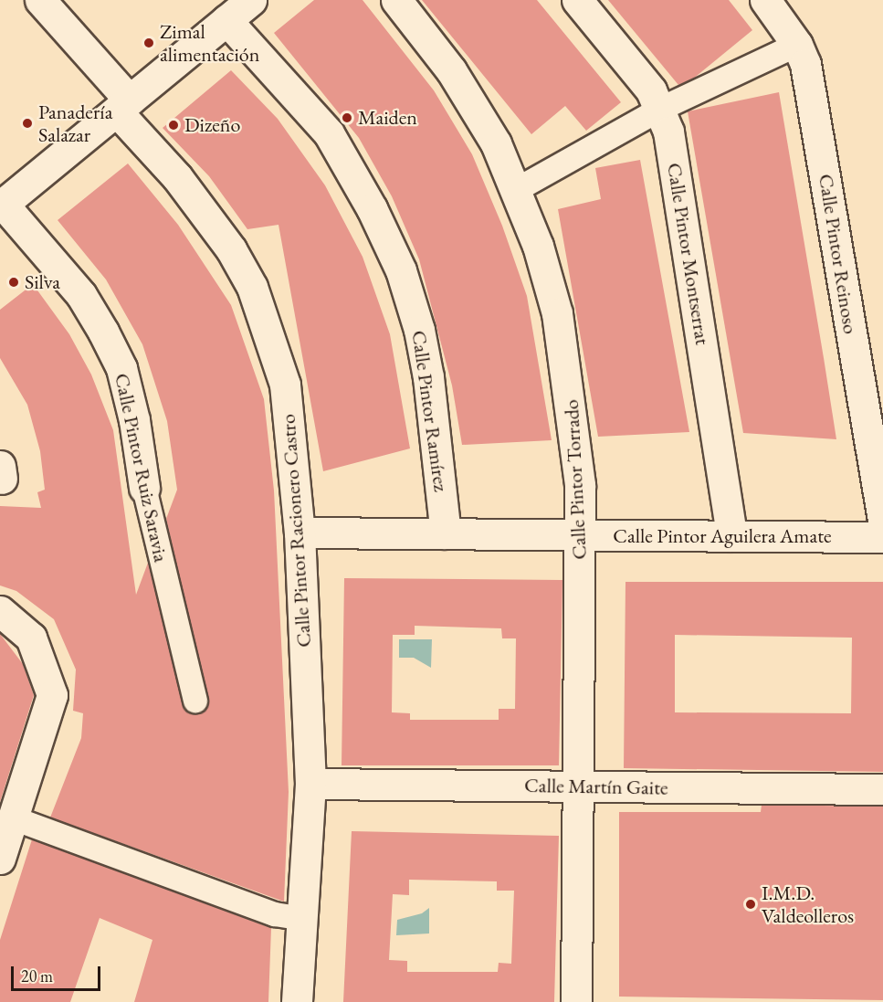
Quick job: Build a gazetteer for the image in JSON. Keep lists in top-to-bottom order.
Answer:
{
  "streets": {
    "street": [
      "Calle Pintor Montserrat",
      "Calle Pintor Reinoso",
      "Calle Pintor Ramírez",
      "Calle Pintor Ruiz Saravia",
      "Calle Pintor Torrado",
      "Calle Pintor Racionero Castro",
      "Calle Pintor Aguilera Amate",
      "Calle Martín Gaite"
    ]
  },
  "crossings": [
    ["Calle Pintor Montserrat", "Calle Pintor Aguilera Amate"],
    ["Calle Pintor Ramírez", "Calle Pintor Aguilera Amate"],
    ["Calle Pintor Torrado", "Calle Pintor Aguilera Amate"],
    ["Calle Pintor Torrado", "Calle Martín Gaite"],
    ["Calle Pintor Racionero Castro", "Calle Pintor Aguilera Amate"],
    ["Calle Pintor Racionero Castro", "Calle Martín Gaite"]
  ],
  "places": [
    "Zimal alimentación",
    "Maiden",
    "Panadería Salazar",
    "Dizeño",
    "Silva",
    "I.M.D. Valdeolleros"
  ],
  "scale_bar": "20 m"
}
